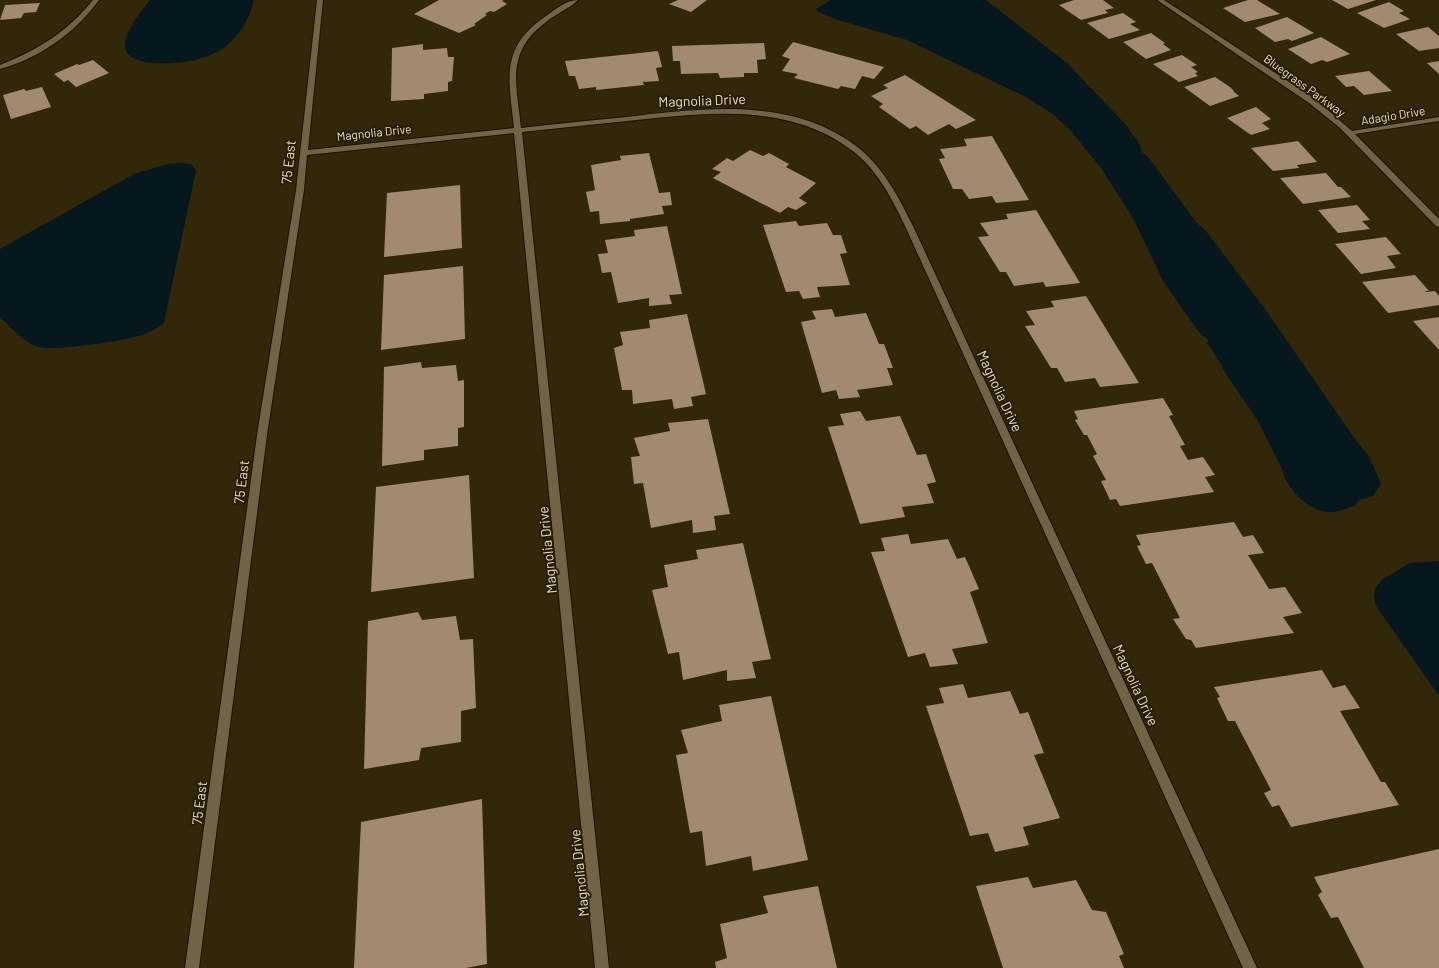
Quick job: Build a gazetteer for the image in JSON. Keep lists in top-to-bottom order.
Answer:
{
  "streets": {
    "street": [
      "Bluegrass Parkway",
      "Magnolia Drive",
      "Adagio Drive",
      "75 East"
    ]
  },
  "crossings": [
    ["Bluegrass Parkway", "Adagio Drive"],
    ["Magnolia Drive", "75 East"]
  ]
}
